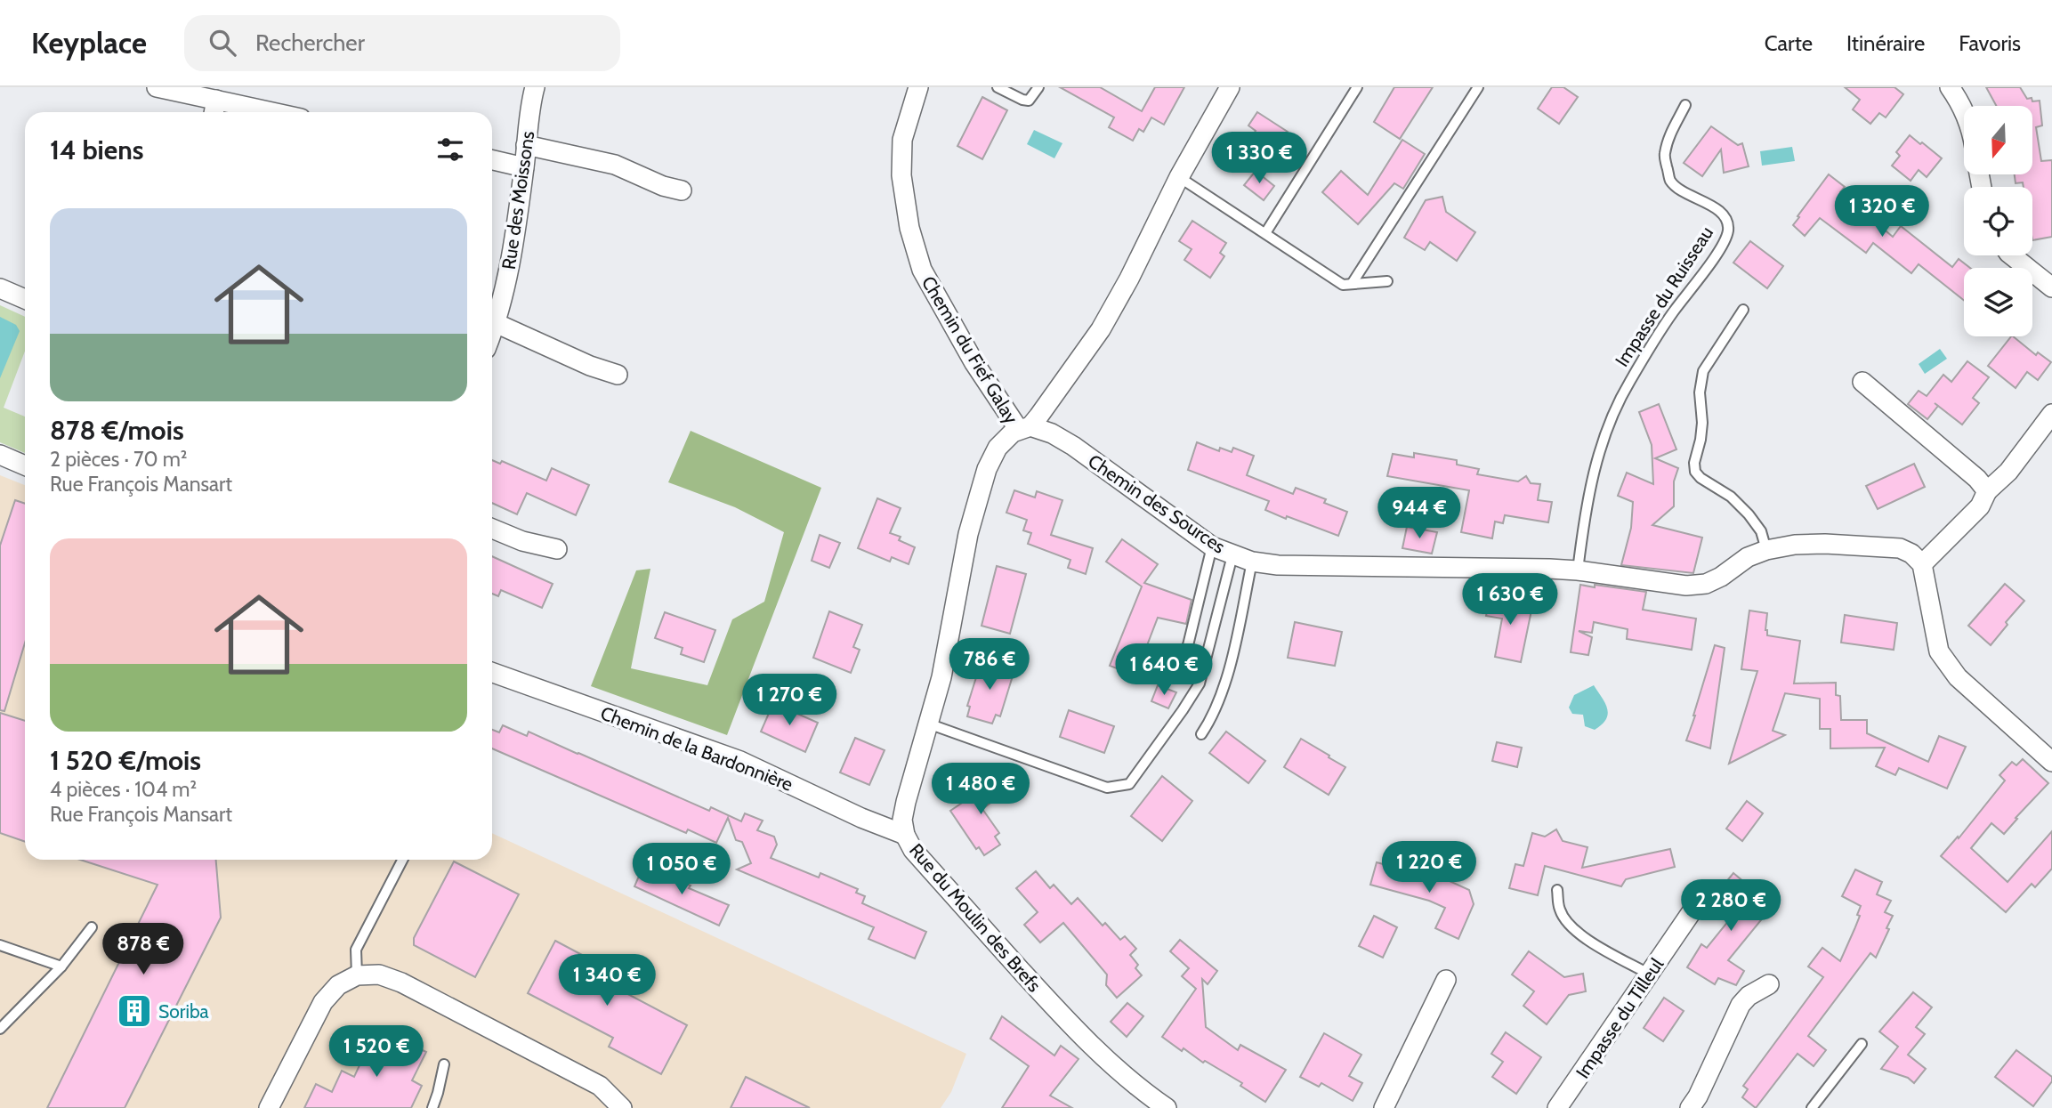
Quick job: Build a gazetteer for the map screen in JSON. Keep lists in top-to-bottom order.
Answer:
{
  "streets": {
    "street": [
      "Rue des Moissons",
      "Chemin du Fief Galay",
      "Chemin des Sources",
      "Chemin de la Bardonnière",
      "Rue du Moulin des Brefs",
      "Impasse du Tilleul"
    ],
    "lane": ["Impasse du Ruisseau"]
  },
  "crossings": [
    ["Impasse du Ruisseau", "Chemin des Sources"],
    ["Chemin du Fief Galay", "Chemin des Sources"],
    ["Chemin du Fief Galay", "Rue du Moulin des Brefs"],
    ["Chemin des Sources", "Rue du Moulin des Brefs"],
    ["Chemin de la Bardonnière", "Rue du Moulin des Brefs"]
  ],
  "places": {
    "building": ["Soriba"]
  },
  "north": "bottom",
  "page": {
    "header": "Keyplace",
    "search": "Rechercher",
    "nav": ["Carte", "Itinéraire", "Favoris"],
    "heading": "14 biens",
    "price": [
      "1 330 €",
      "1 320 €",
      "944 €",
      "1 630 €",
      "786 €",
      "1 640 €",
      "1 270 €",
      "1 480 €",
      "1 220 €",
      "1 050 €",
      "2 280 €",
      "878 €",
      "1 340 €",
      "1 520 €"
    ],
    "list": [
      {
        "name": "878 €/mois",
        "note": "2 pièces · 70 m² · Rue François Mansart"
      },
      {
        "name": "1 520 €/mois",
        "note": "4 pièces · 104 m² · Rue François Mansart"
      }
    ]
  }
}
